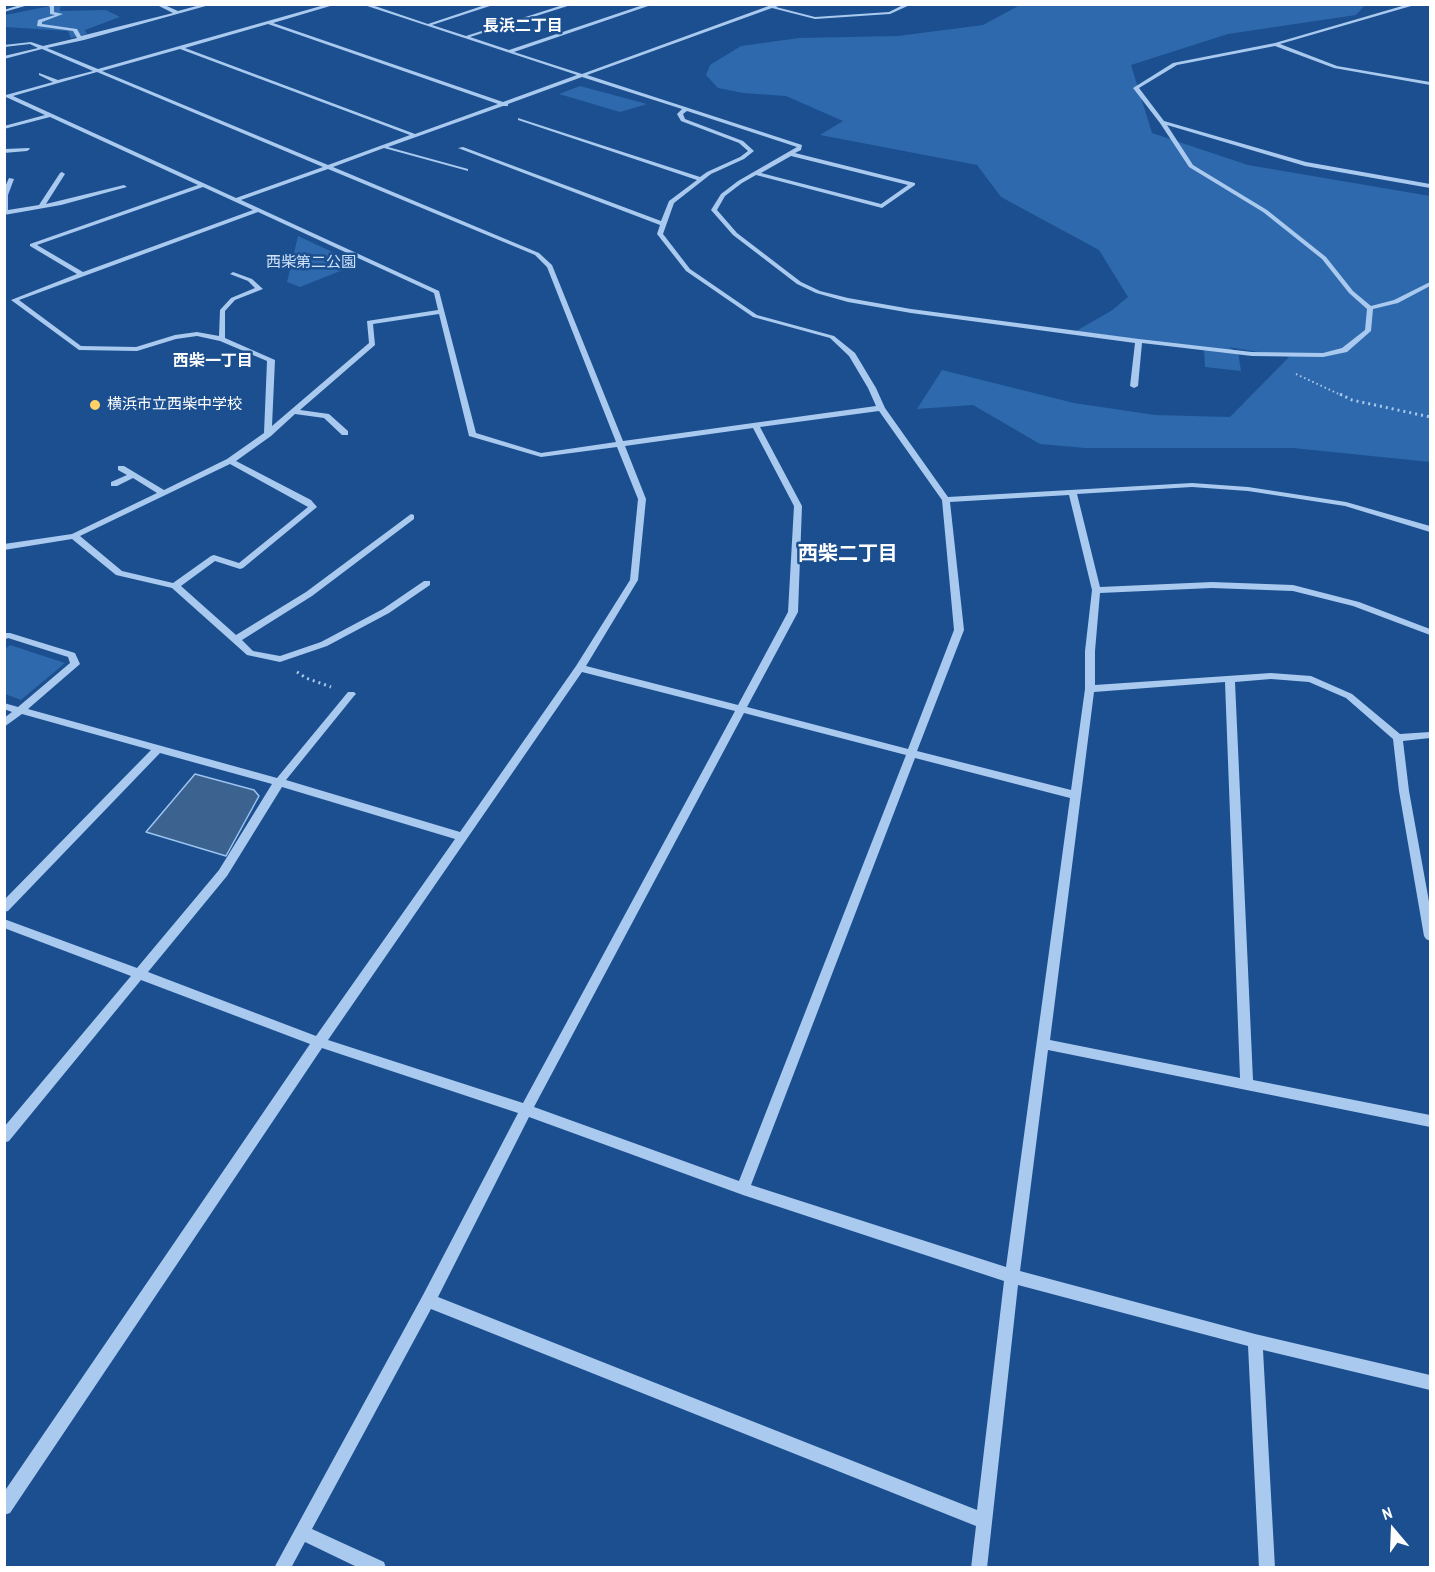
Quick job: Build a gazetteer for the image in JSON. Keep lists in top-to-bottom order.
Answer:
{
  "districts": ["長浜二丁目", "西柴一丁目", "西柴二丁目"],
  "parks": ["西柴第二公園"],
  "places": ["横浜市立西柴中学校"],
  "north": "top"
}
